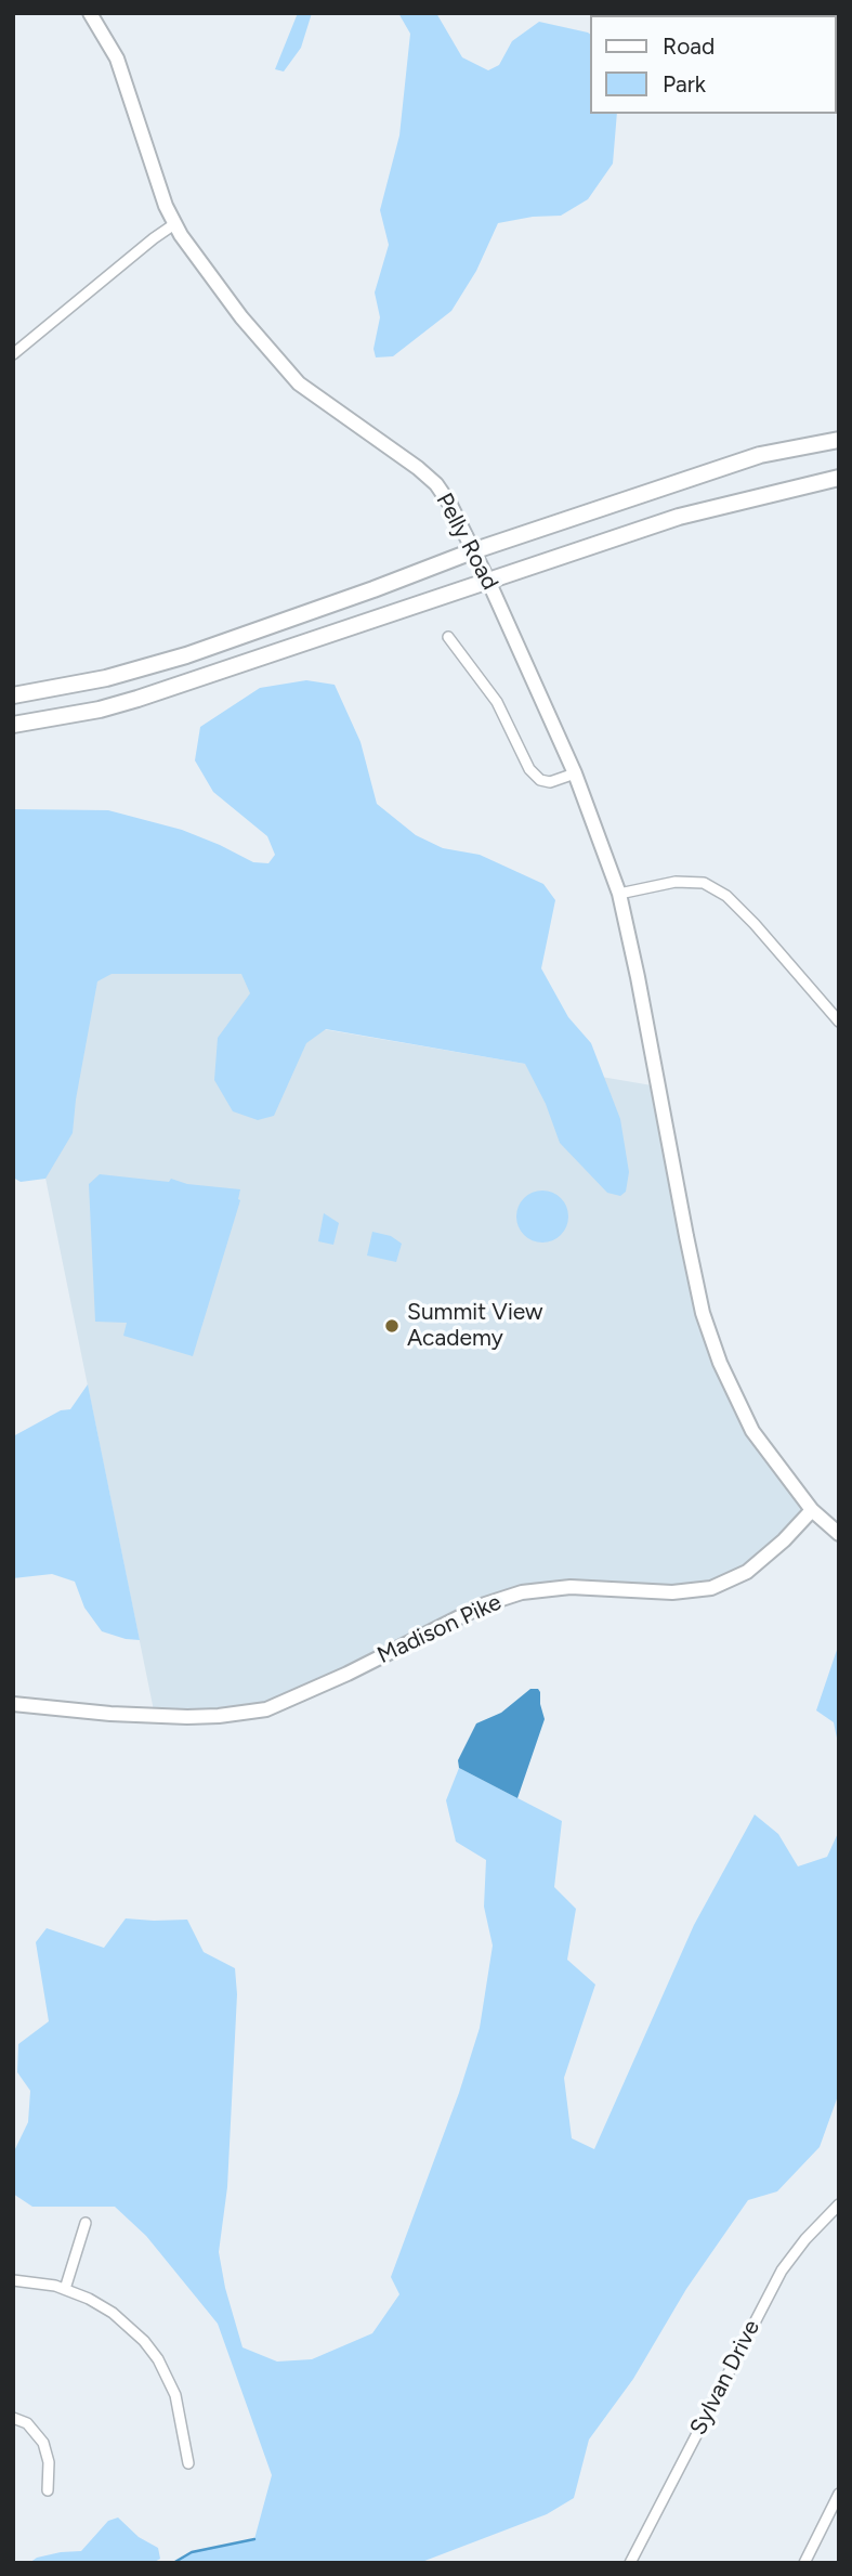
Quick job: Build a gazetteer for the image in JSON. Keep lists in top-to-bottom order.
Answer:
{
  "streets": {
    "street": ["Pelly Road", "Madison Pike", "Sylvan Drive"]
  },
  "crossings": [
    ["Pelly Road", "Madison Pike"]
  ],
  "places": ["Summit View Academy"],
  "legend": ["Road", "Park"]
}
